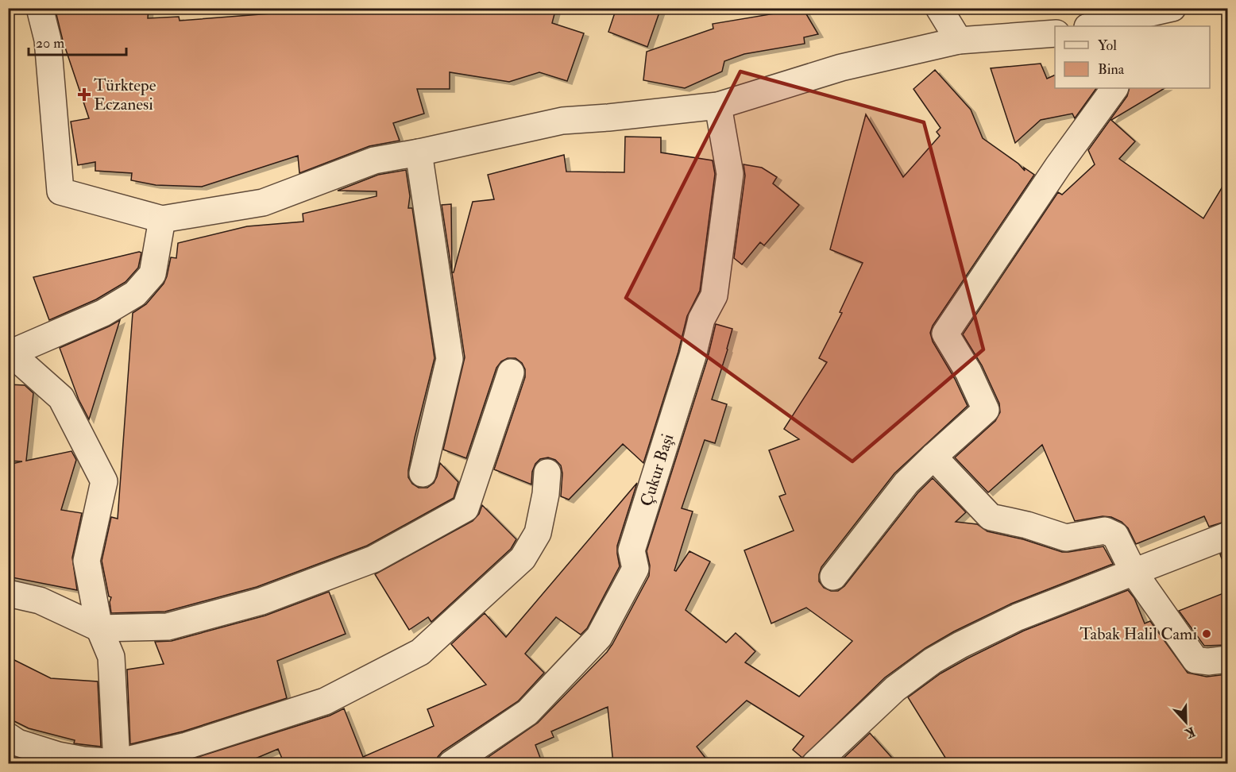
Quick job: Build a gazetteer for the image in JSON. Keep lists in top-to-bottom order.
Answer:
{
  "streets": {
    "street": ["Çukur Başi"]
  },
  "places": {
    "health": ["Türktepe Eczanesi"],
    "other": ["Tabak Halil Cami"]
  },
  "legend": ["Yol", "Bina"],
  "scale_bar": "20 m",
  "north": "bottom"
}
